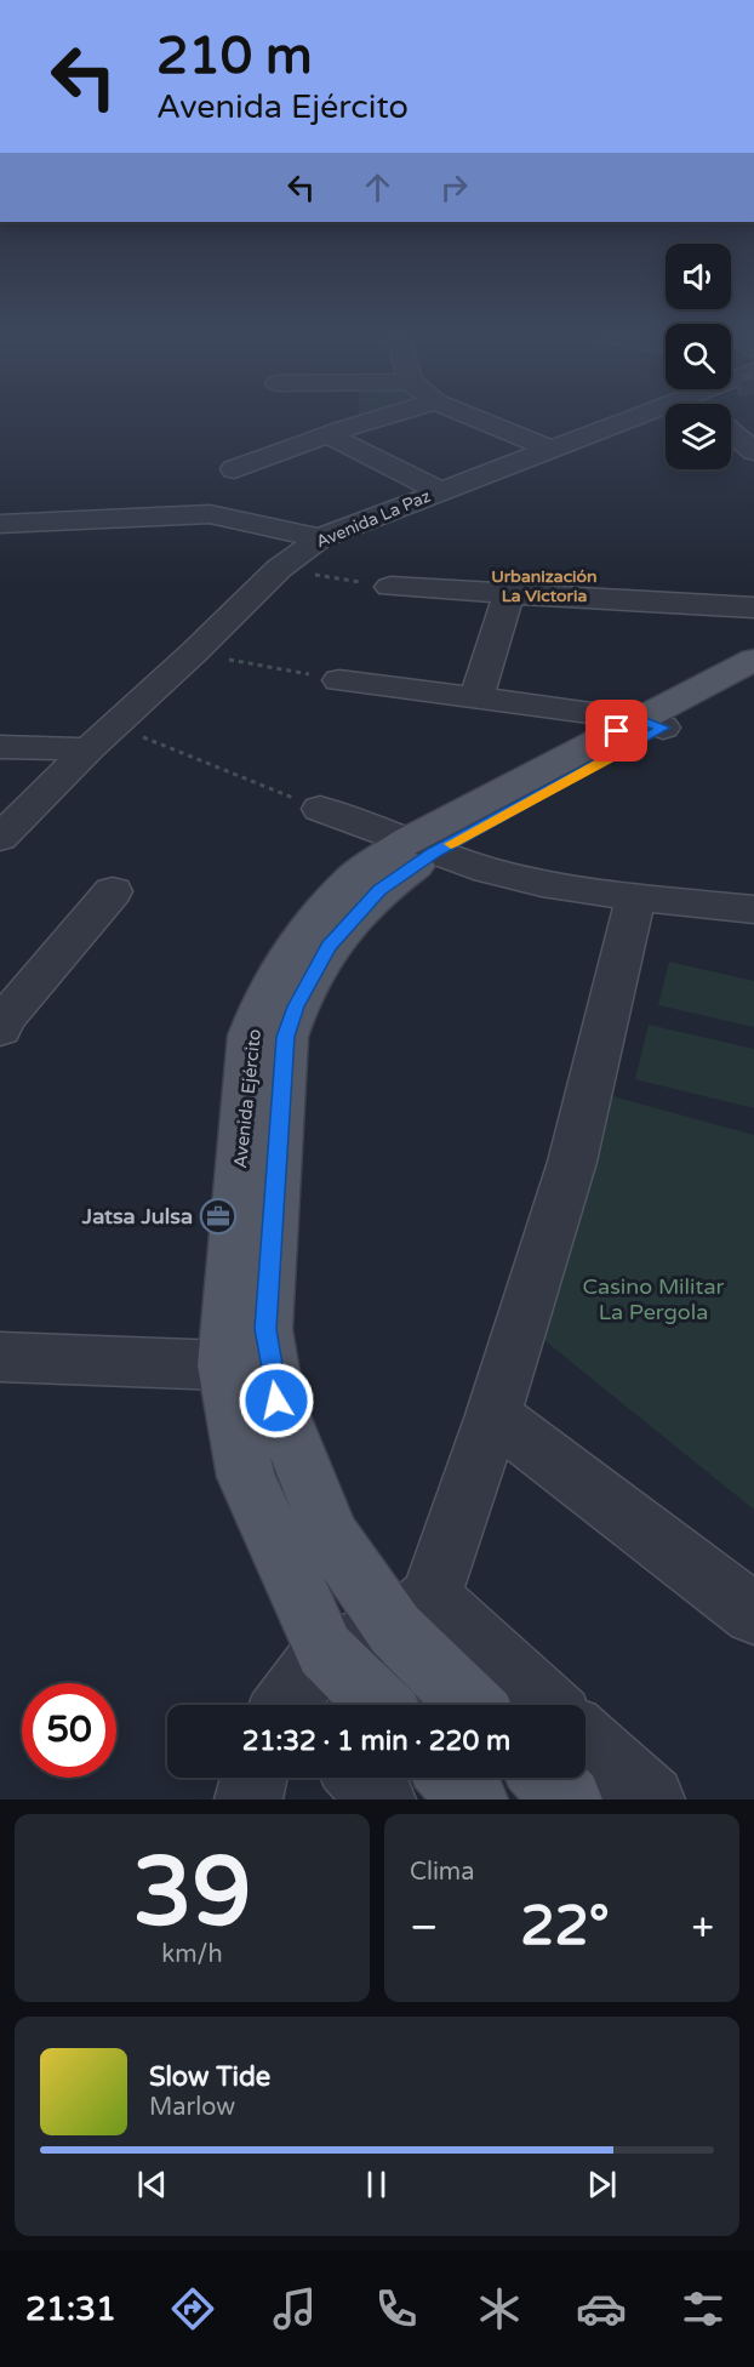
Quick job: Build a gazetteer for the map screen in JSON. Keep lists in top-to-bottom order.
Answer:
{
  "streets": {
    "main road": ["Avenida Ejército"],
    "street": ["Avenida La Paz"]
  },
  "districts": ["Urbanización La Victoria"],
  "parks": ["Casino Militar La Pergola"],
  "places": {
    "office": ["Jatsa Julsa"]
  },
  "page": {
    "turn": ["210 m", "Avenida Ejército"],
    "limit": "50",
    "trip": "21:32 · 1 min · 220 m",
    "tile": [
      ["39", "km/h"],
      "Clima"
    ],
    "heat": ["−", "22°", "+"],
    "song": ["Slow Tide", "Marlow"],
    "tabs": "21:31"
  }
}
